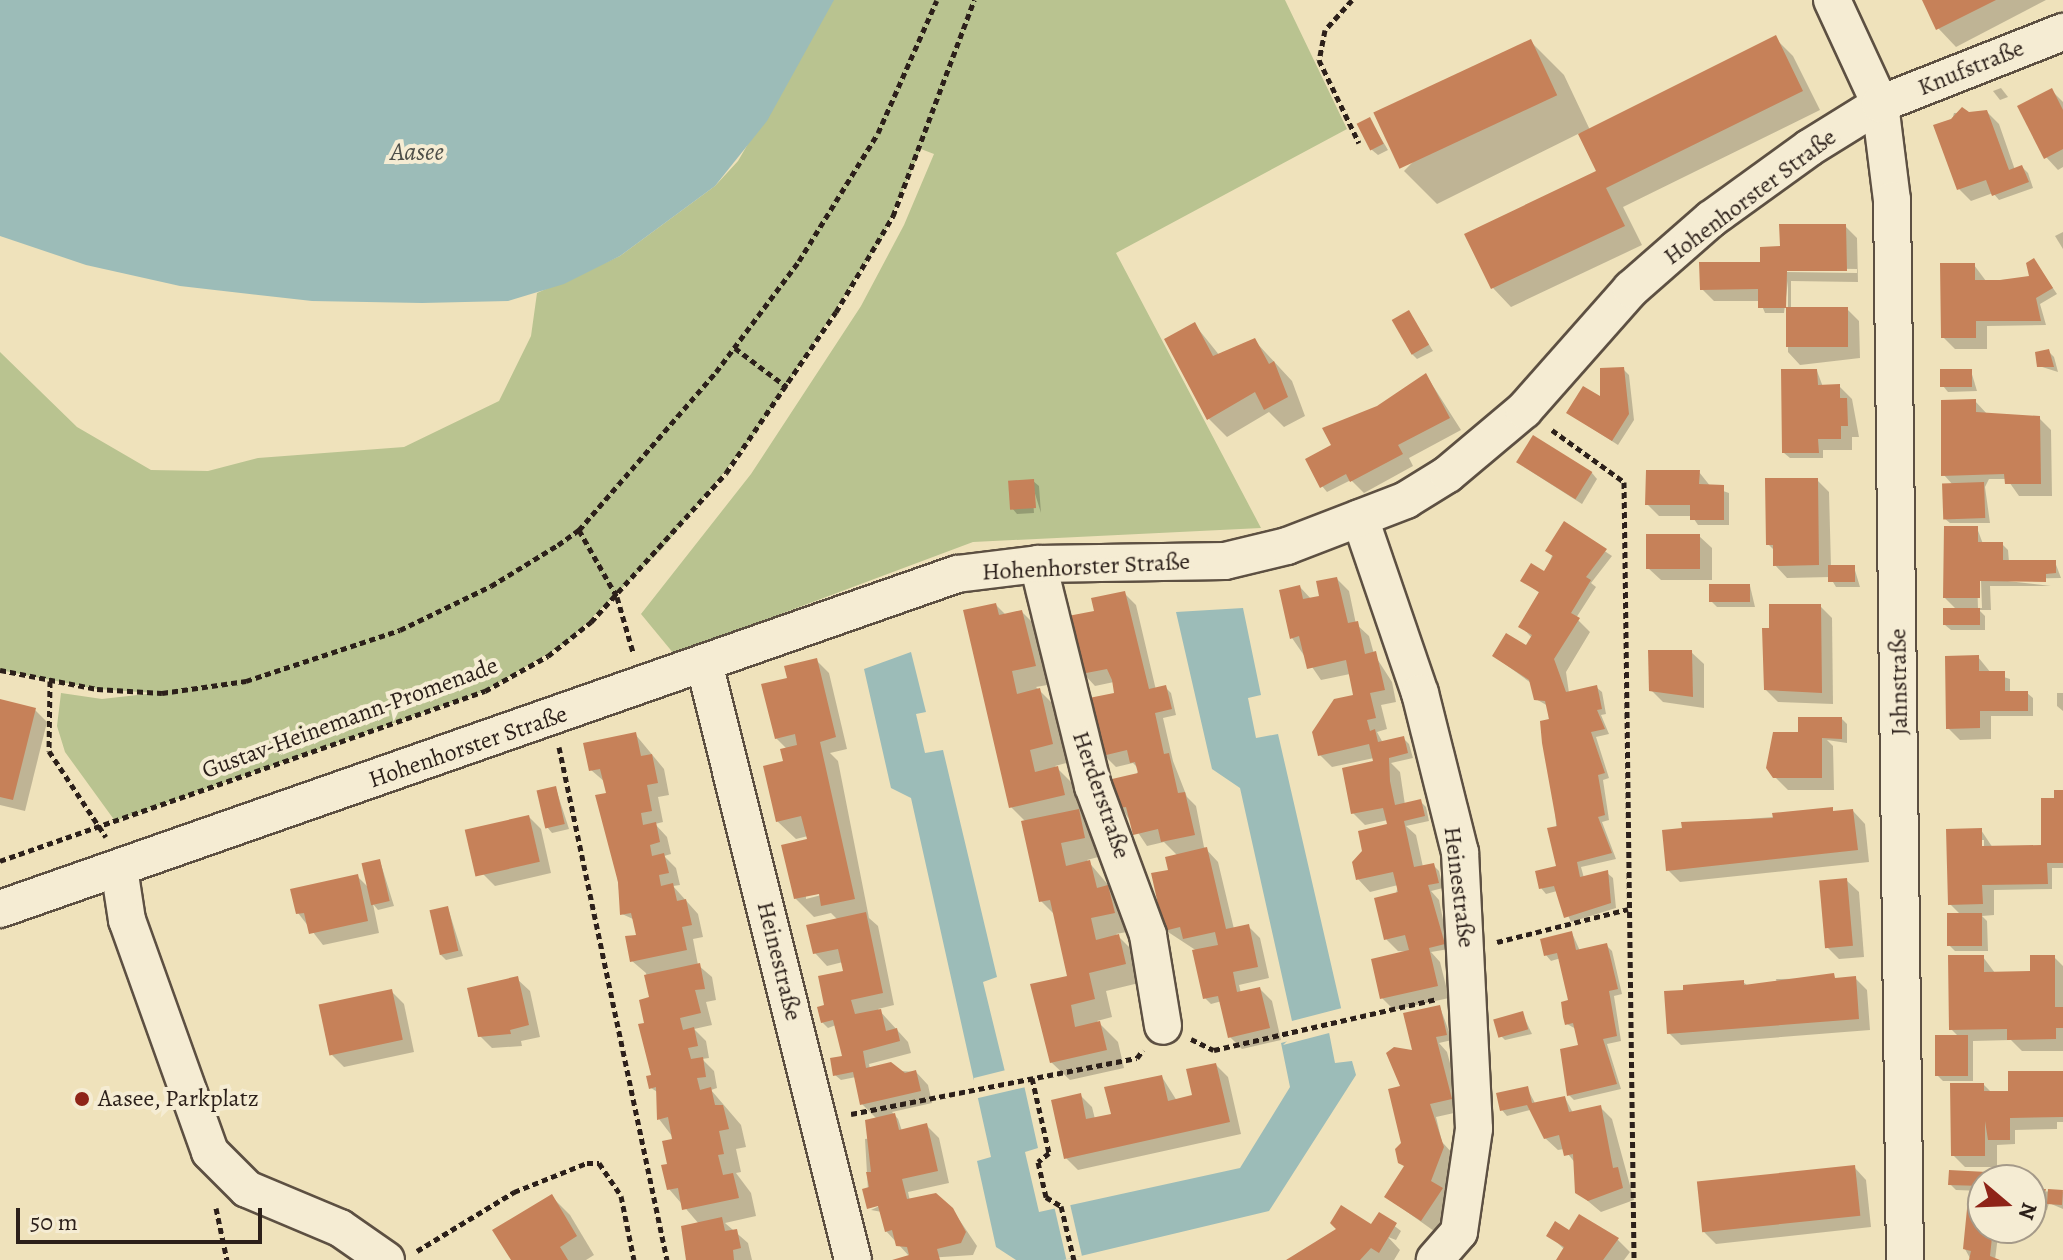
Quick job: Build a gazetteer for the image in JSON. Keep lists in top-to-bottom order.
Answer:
{
  "streets": {
    "street": [
      "Knufstraße",
      "Hohenhorster Straße",
      "Jahnstraße",
      "Herderstraße",
      "Heinestraße"
    ],
    "path": ["Gustav-Heinemann-Promenade"]
  },
  "crossings": [
    ["Knufstraße", "Hohenhorster Straße"],
    ["Knufstraße", "Jahnstraße"],
    ["Hohenhorster Straße", "Jahnstraße"],
    ["Hohenhorster Straße", "Herderstraße"],
    ["Hohenhorster Straße", "Heinestraße"]
  ],
  "water": ["Aasee"],
  "places": ["Aasee, Parkplatz"],
  "scale_bar": "50 m",
  "north": "right"
}
